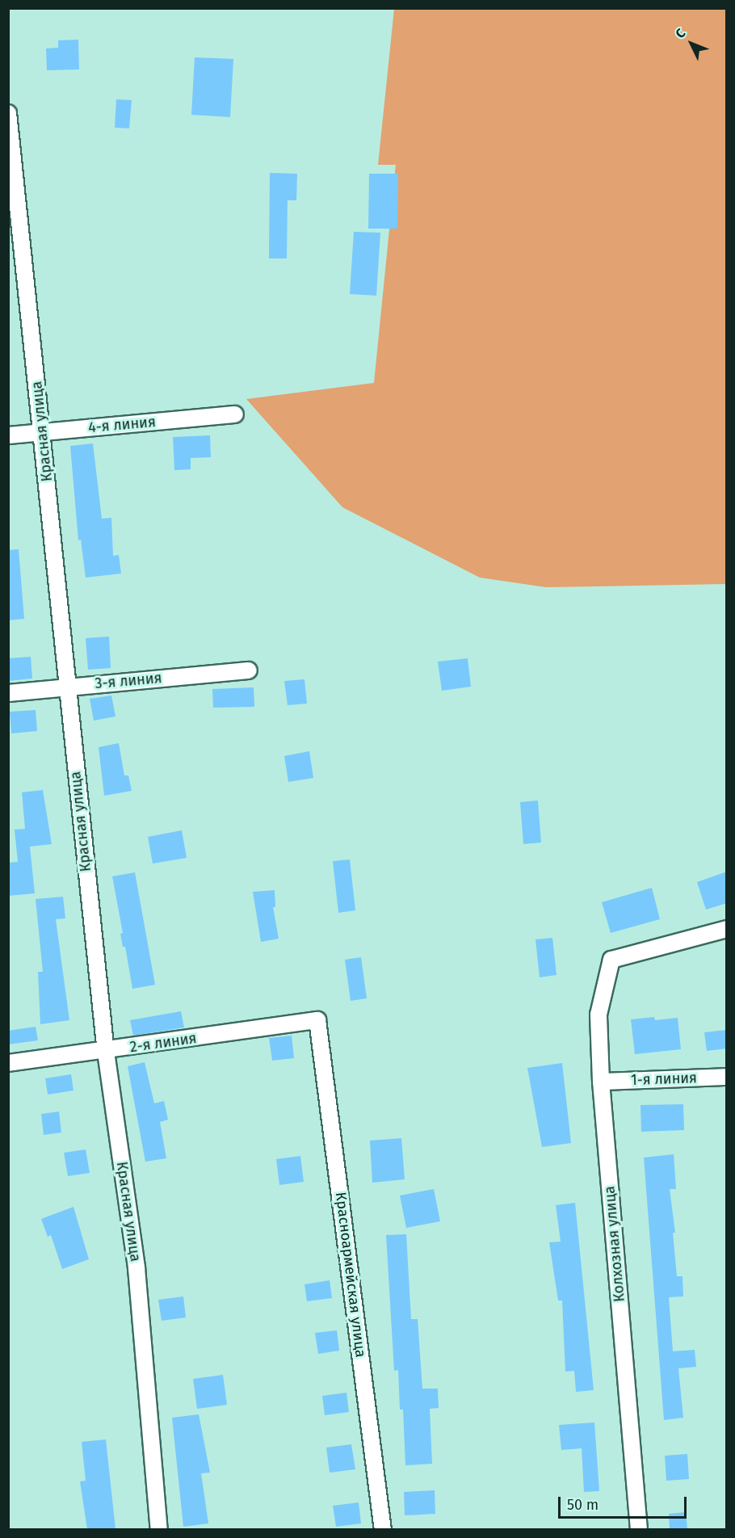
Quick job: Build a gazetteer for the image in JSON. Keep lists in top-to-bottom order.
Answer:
{
  "streets": {
    "street": [
      "4-я линия",
      "Красная улица",
      "3-я линия",
      "2-я линия",
      "1-я линия",
      "Колхозная улица",
      "Красноармейская улица"
    ]
  },
  "crossings": [
    ["4-я линия", "Красная улица"],
    ["Красная улица", "3-я линия"],
    ["Красная улица", "2-я линия"],
    ["2-я линия", "Красноармейская улица"],
    ["1-я линия", "Колхозная улица"]
  ],
  "scale_bar": "50 m",
  "north": "top left"
}
